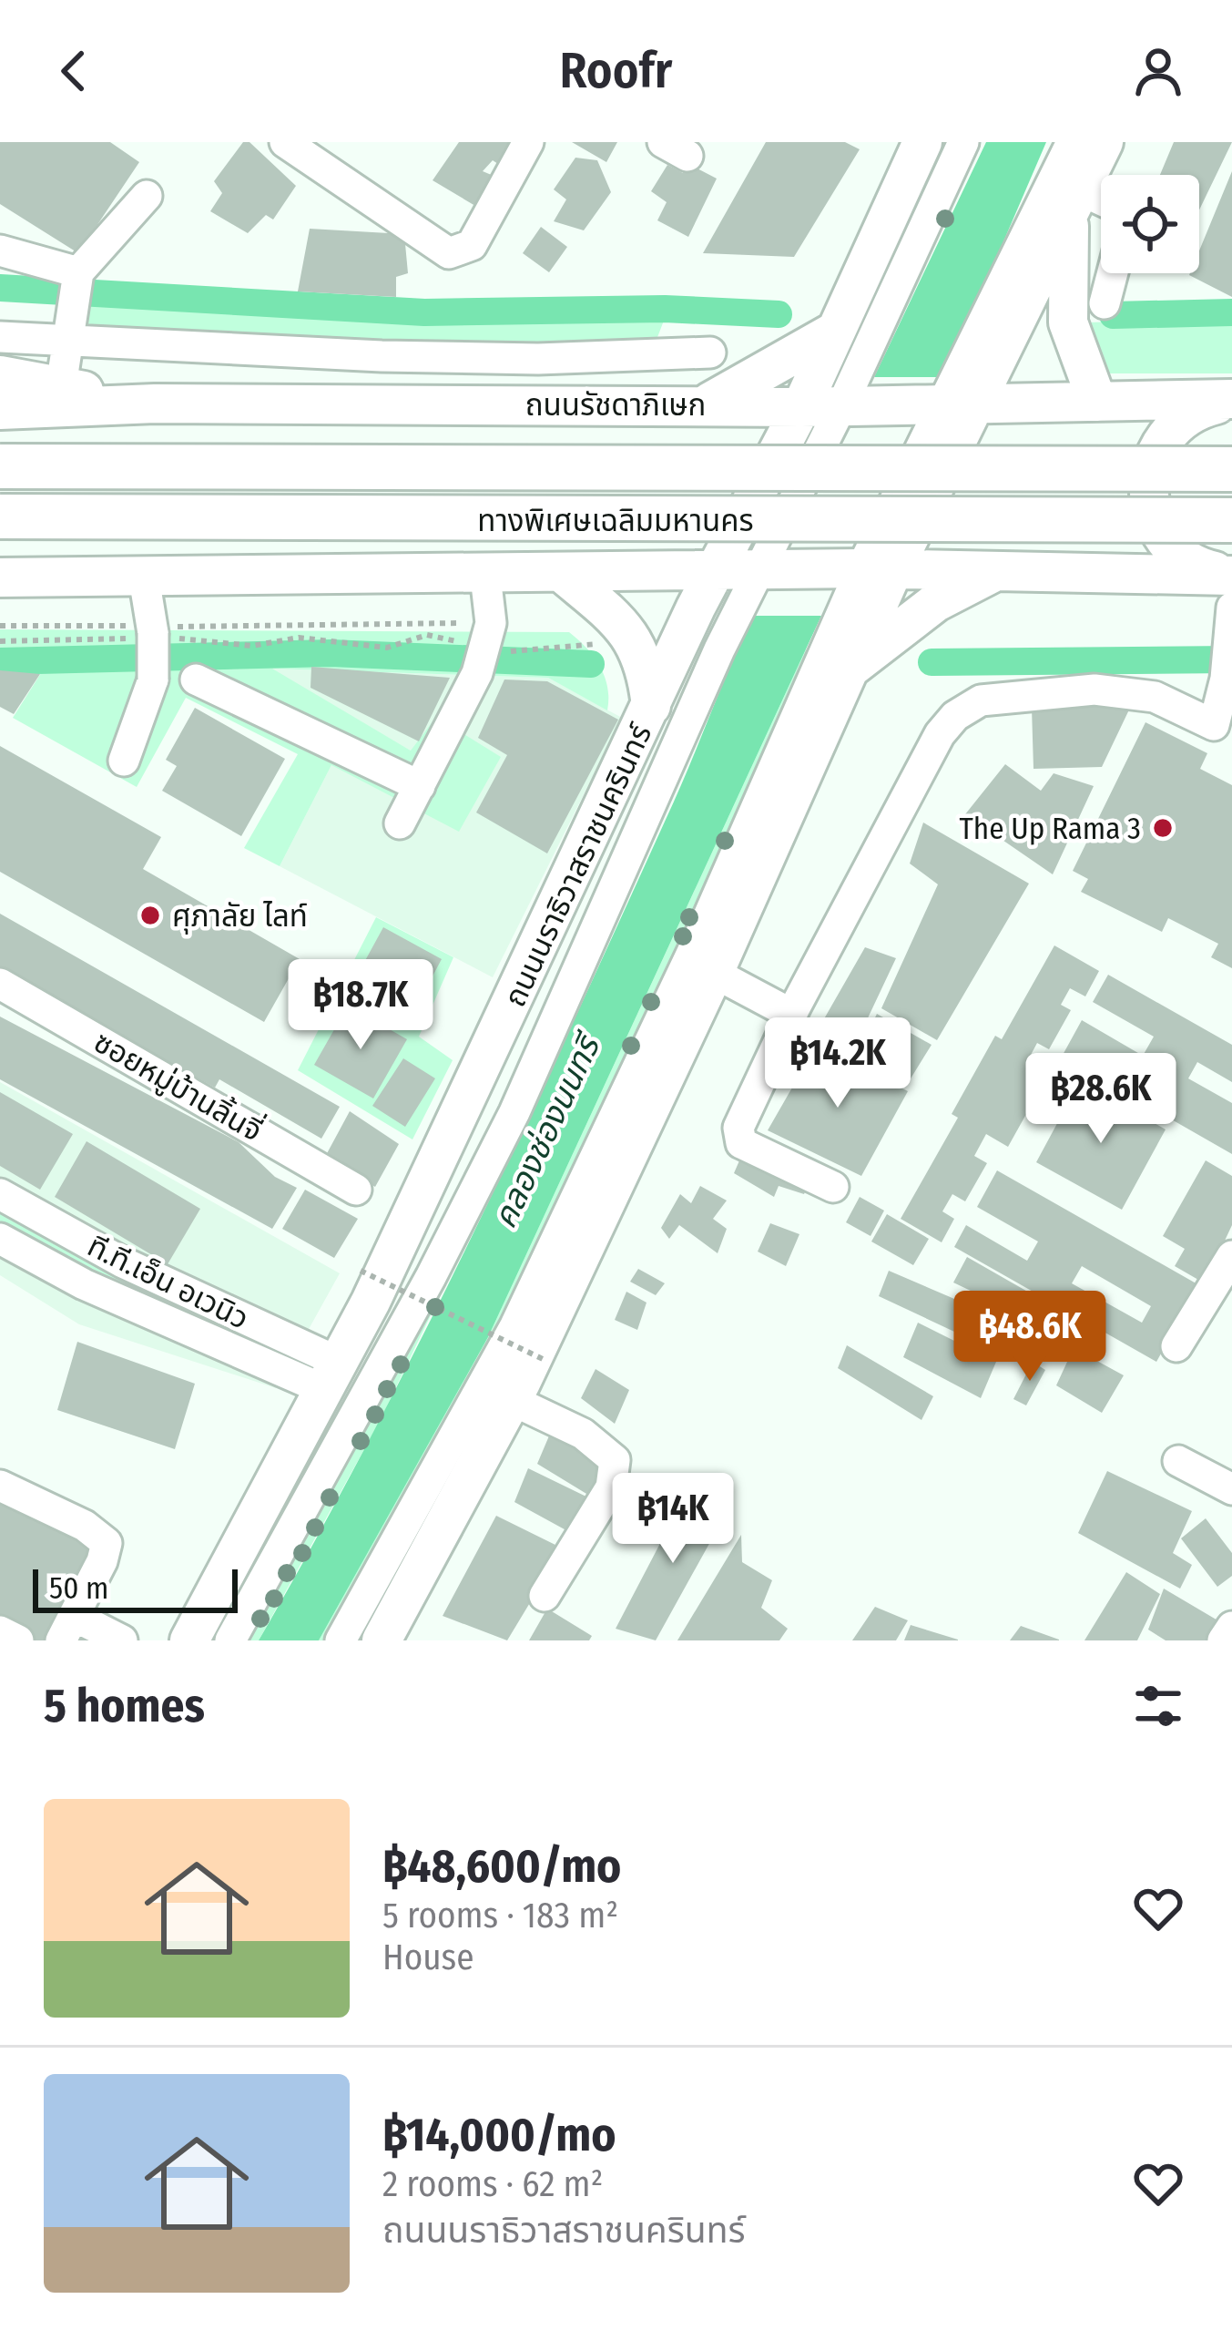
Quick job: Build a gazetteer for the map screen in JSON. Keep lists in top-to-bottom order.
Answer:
{
  "streets": {
    "highway": ["ทางพิเศษเฉลิมมหานคร"],
    "main road": ["ถนนรัชดาภิเษก", "ถนนนราธิวาสราชนครินทร์"],
    "street": ["ซอยหมู่บ้านลิ้นจี่", "ที.ที.เอ็น อเวนิว"]
  },
  "crossings": [
    ["ถนนรัชดาภิเษก", "ถนนนราธิวาสราชนครินทร์"],
    ["ถนนนราธิวาสราชนครินทร์", "ที.ที.เอ็น อเวนิว"]
  ],
  "water": ["คลองช่องนนทรี"],
  "places": ["The Up Rama 3", "ศุภาลัย ไลท์"],
  "scale_bar": "50 m",
  "page": {
    "header": "Roofr",
    "price": [
      "฿18.7K",
      "฿14.2K",
      "฿28.6K",
      "฿48.6K",
      "฿14K"
    ],
    "scale": "50 m",
    "heading": "5 homes",
    "list": [
      {
        "name": "฿48,600/mo",
        "note": "5 rooms · 183 m² · House"
      },
      {
        "name": "฿14,000/mo",
        "note": "2 rooms · 62 m² · ถนนนราธิวาสราชนครินทร์"
      }
    ]
  }
}
